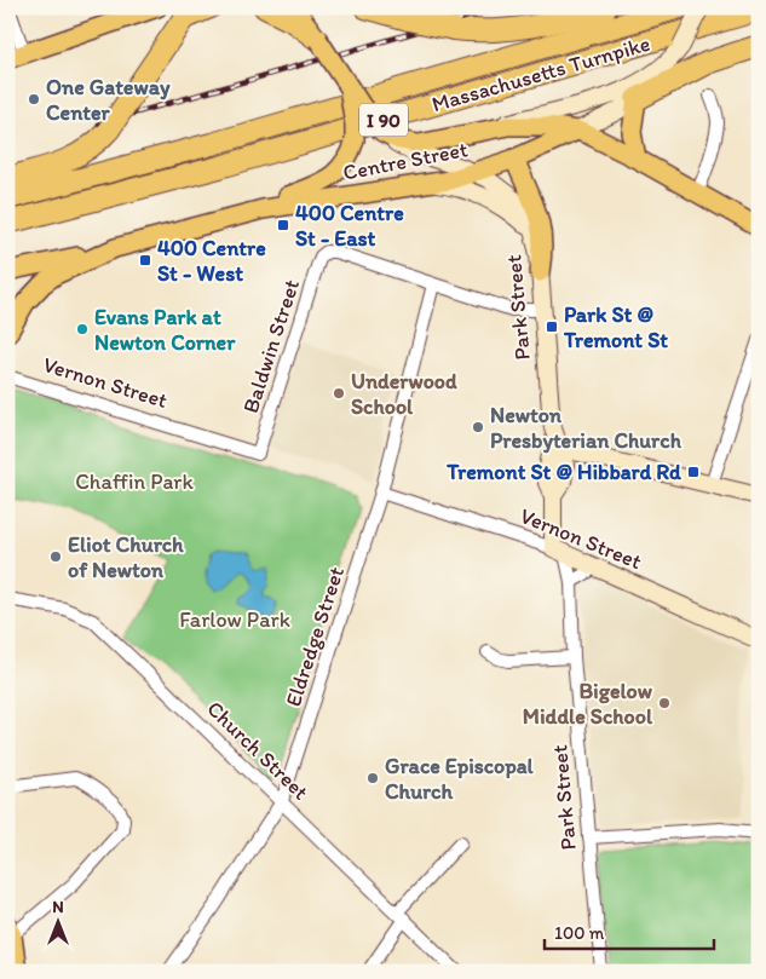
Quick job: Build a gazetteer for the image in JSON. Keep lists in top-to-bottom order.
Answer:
{
  "streets": {
    "highway": ["Massachusetts Turnpike", "I 90"],
    "main road": ["Centre Street", "Park Street", "Vernon Street"],
    "street": ["Baldwin Street", "Eldredge Street", "Church Street"]
  },
  "crossings": [
    ["Centre Street", "Park Street"],
    ["Park Street", "Vernon Street"],
    ["Baldwin Street", "Vernon Street"],
    ["Baldwin Street", "Eldredge Street"],
    ["Vernon Street", "Eldredge Street"],
    ["Eldredge Street", "Church Street"]
  ],
  "parks": ["Chaffin Park", "Farlow Park"],
  "places": {
    "other": [
      "One Gateway Center",
      "Evans Park at Newton Corner",
      "Underwood School",
      "Newton Presbyterian Church",
      "Eliot Church of Newton",
      "Bigelow Middle School",
      "Grace Episcopal Church"
    ],
    "transit": [
      "400 Centre St - East",
      "400 Centre St - West",
      "Park St @ Tremont St",
      "Tremont St @ Hibbard Rd"
    ]
  },
  "scale_bar": "100 m",
  "north": "top"
}
